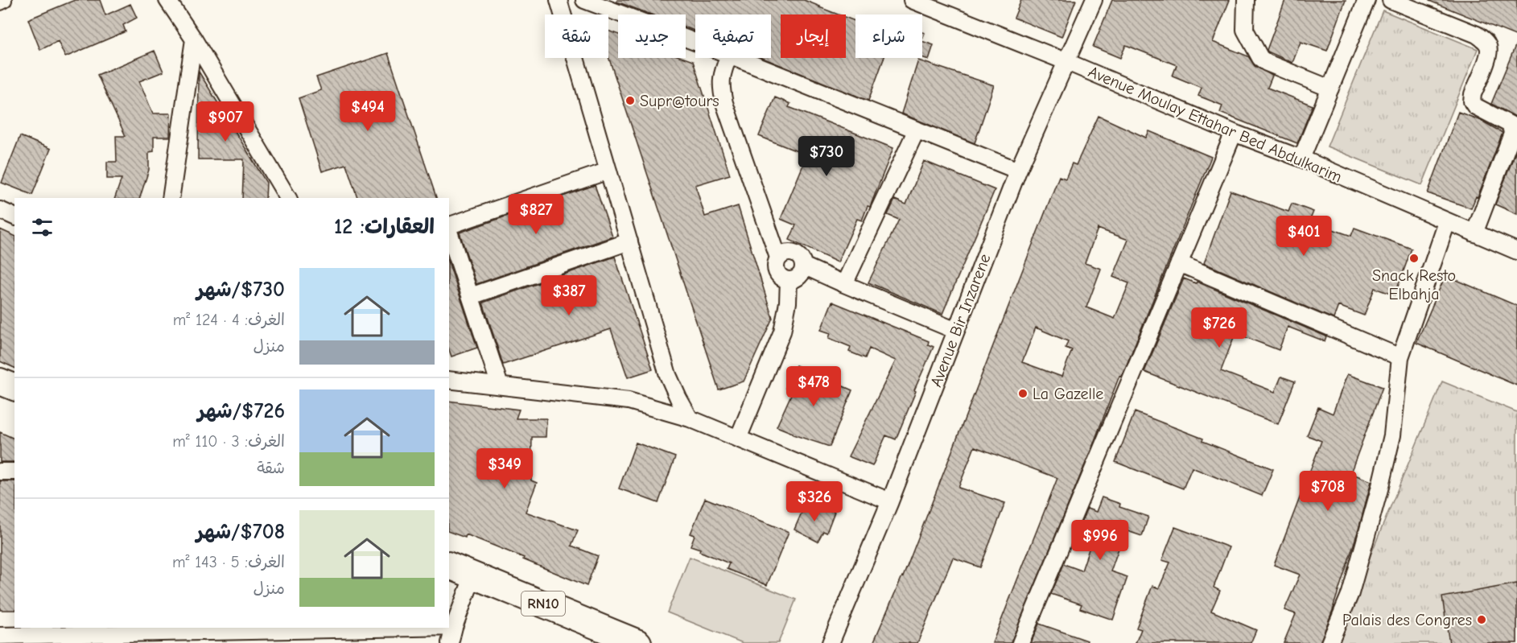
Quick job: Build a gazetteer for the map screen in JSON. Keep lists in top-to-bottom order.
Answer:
{
  "streets": {
    "main road": ["RN10"],
    "street": ["Avenue Moulay Ettahar Bed Abdulkarim", "Avenue Bir Inzarene"]
  },
  "crossings": [
    ["Avenue Moulay Ettahar Bed Abdulkarim", "Avenue Bir Inzarene"]
  ],
  "places": [
    "Supr@tours",
    "Snack Resto Elbahja",
    "La Gazelle",
    "Palais des Congres"
  ],
  "page": {
    "chip": [
      "شراء",
      "إيجار",
      "تصفية",
      "جديد",
      "شقة"
    ],
    "price": [
      "$494",
      "$907",
      "$730",
      "$827",
      "$401",
      "$387",
      "$726",
      "$478",
      "$349",
      "$708",
      "$326",
      "$996"
    ],
    "heading": "العقارات: 12",
    "list": [
      {
        "name": "$730/شهر",
        "note": "الغرف: 4 · 124 m² · منزل"
      },
      {
        "name": "$726/شهر",
        "note": "الغرف: 3 · 110 m² · شقة"
      },
      {
        "name": "$708/شهر",
        "note": "الغرف: 5 · 143 m² · منزل"
      }
    ]
  }
}
